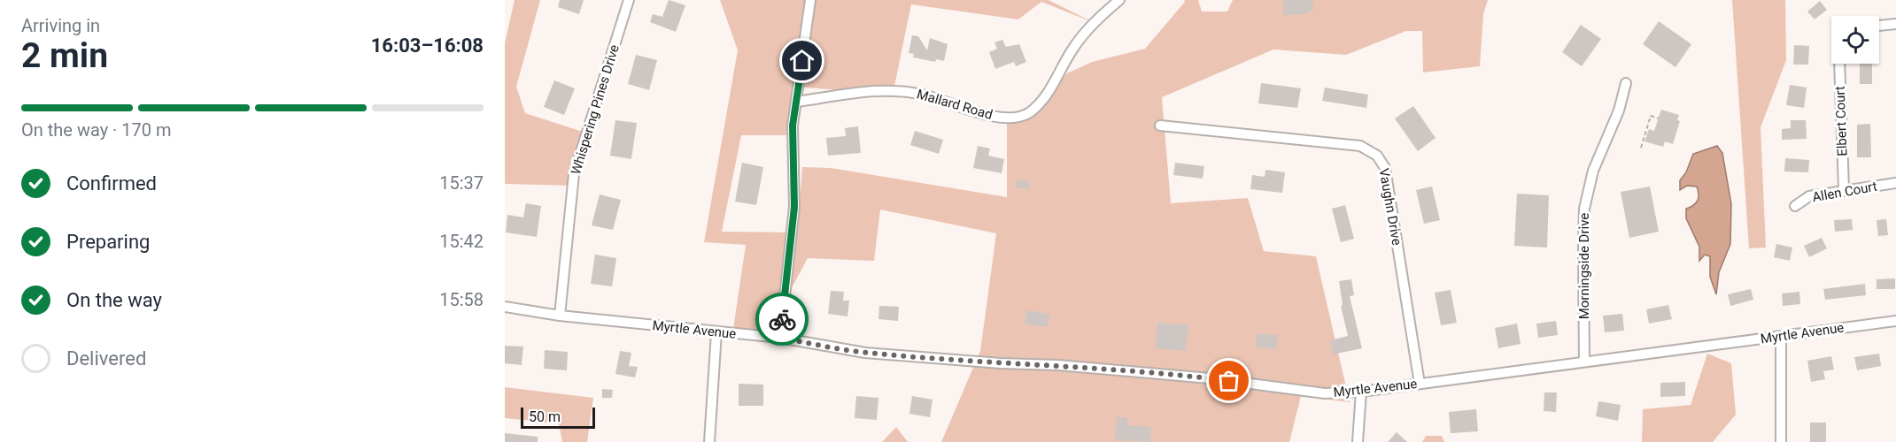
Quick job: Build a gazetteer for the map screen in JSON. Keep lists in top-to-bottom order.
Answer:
{
  "streets": {
    "street": [
      "Mallard Road",
      "Whispering Pines Drive",
      "Elbert Court",
      "Allen Court",
      "Vaughn Drive",
      "Morningside Drive",
      "Myrtle Avenue"
    ]
  },
  "crossings": [
    ["Whispering Pines Drive", "Myrtle Avenue"],
    ["Elbert Court", "Allen Court"],
    ["Vaughn Drive", "Myrtle Avenue"],
    ["Morningside Drive", "Myrtle Avenue"]
  ],
  "scale_bar": "50 m",
  "page": {
    "heading": ["2 min", "Arriving in", "16:03–16:08"],
    "bar": "On the way · 170 m",
    "list": [
      ["Confirmed", "15:37"],
      ["Preparing", "15:42"],
      ["On the way", "15:58"],
      "Delivered"
    ],
    "scale": "50 m"
  }
}
